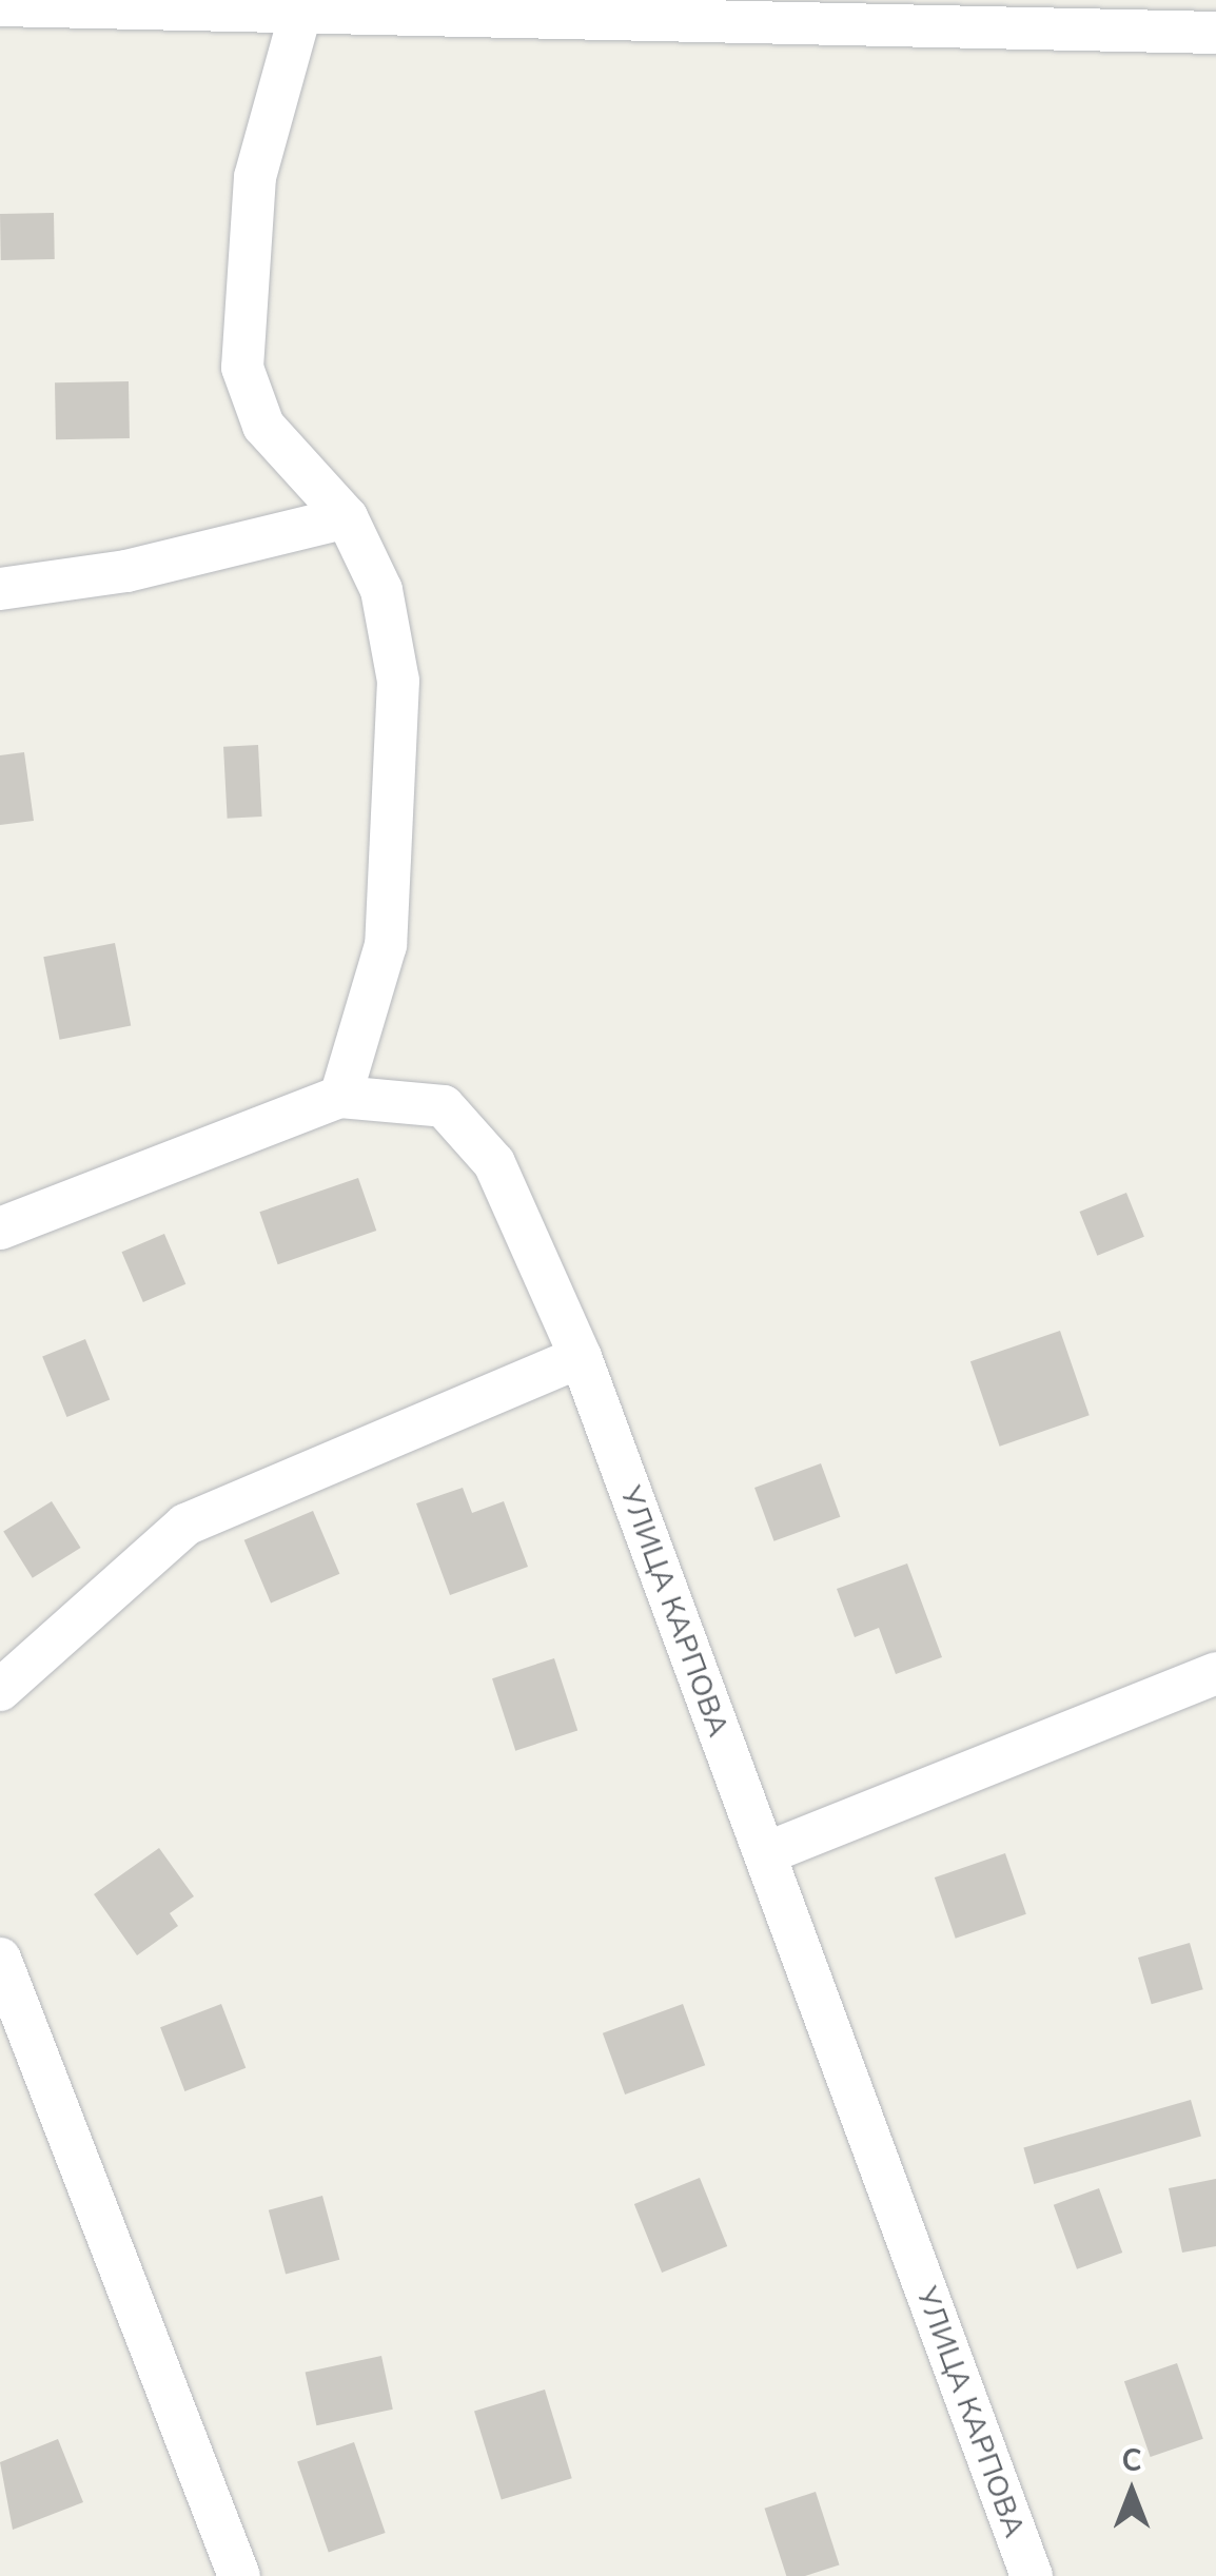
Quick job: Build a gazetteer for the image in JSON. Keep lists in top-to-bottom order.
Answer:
{
  "streets": {
    "street": ["УЛИЦА КАРПОВА"]
  },
  "north": "top"
}
